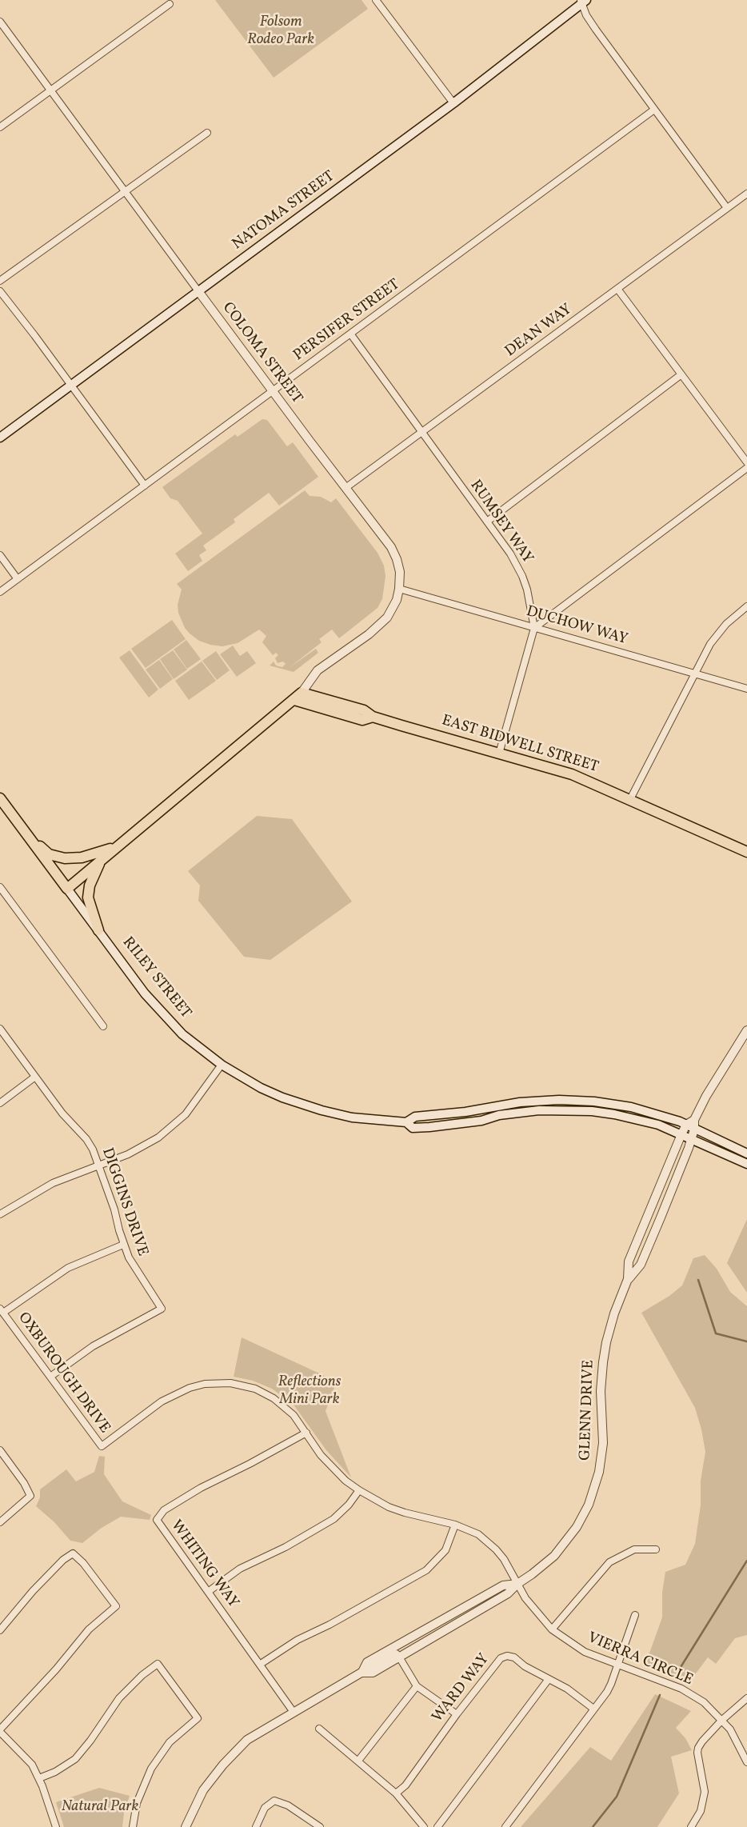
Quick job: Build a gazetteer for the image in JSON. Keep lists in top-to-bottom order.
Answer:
{
  "streets": {
    "main road": ["NATOMA STREET", "EAST BIDWELL STREET", "RILEY STREET"],
    "street": [
      "PERSIFER STREET",
      "DEAN WAY",
      "COLOMA STREET",
      "RUMSEY WAY",
      "DUCHOW WAY",
      "DIGGINS DRIVE",
      "OXBUROUGH DRIVE",
      "GLENN DRIVE",
      "WHITING WAY",
      "VIERRA CIRCLE",
      "WARD WAY"
    ]
  },
  "crossings": [
    ["NATOMA STREET", "COLOMA STREET"],
    ["PERSIFER STREET", "COLOMA STREET"],
    ["PERSIFER STREET", "RUMSEY WAY"],
    ["DEAN WAY", "COLOMA STREET"],
    ["DEAN WAY", "RUMSEY WAY"],
    ["COLOMA STREET", "DUCHOW WAY"],
    ["COLOMA STREET", "EAST BIDWELL STREET"],
    ["RUMSEY WAY", "DUCHOW WAY"],
    ["RUMSEY WAY", "EAST BIDWELL STREET"],
    ["RILEY STREET", "GLENN DRIVE"],
    ["DIGGINS DRIVE", "OXBUROUGH DRIVE"],
    ["OXBUROUGH DRIVE", "GLENN DRIVE"],
    ["OXBUROUGH DRIVE", "WHITING WAY"],
    ["OXBUROUGH DRIVE", "VIERRA CIRCLE"],
    ["GLENN DRIVE", "WHITING WAY"],
    ["GLENN DRIVE", "VIERRA CIRCLE"]
  ],
  "parks": ["Folsom Rodeo Park", "Reflections Mini Park", "Natural Park"]
}
